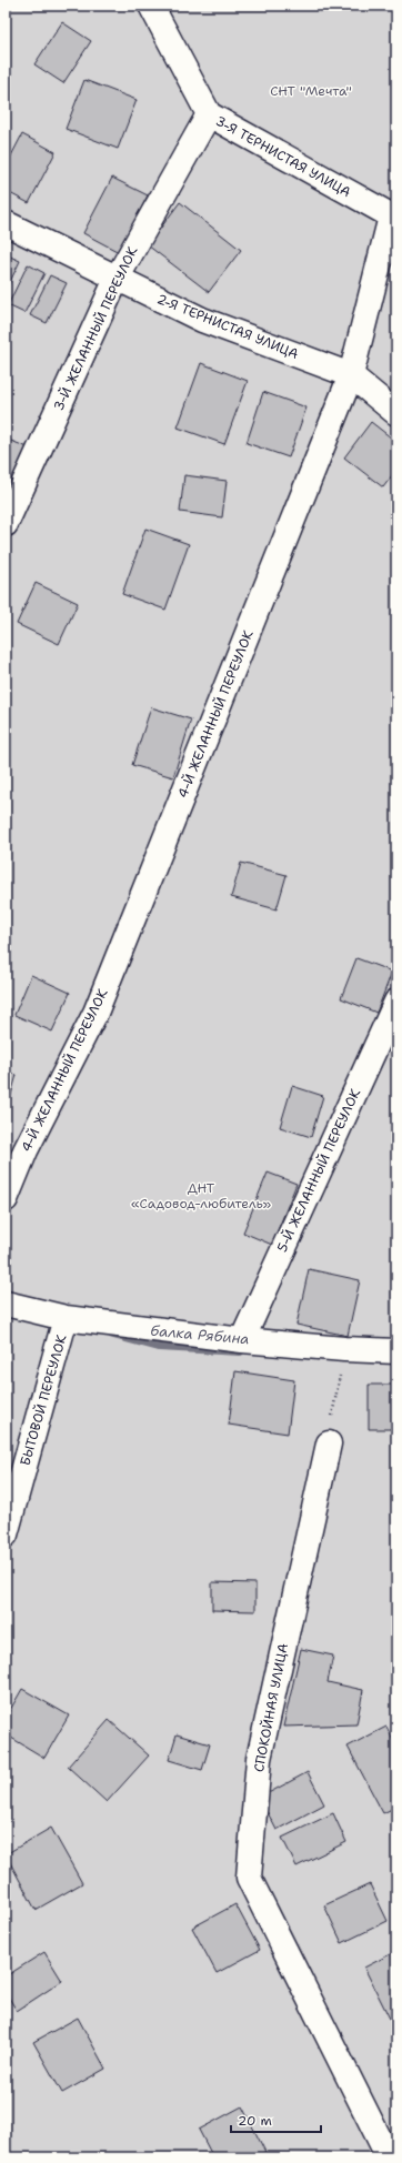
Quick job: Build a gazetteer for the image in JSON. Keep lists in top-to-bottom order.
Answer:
{
  "streets": {
    "street": [
      "3-Я ТЕРНИСТАЯ УЛИЦА",
      "2-Я ТЕРНИСТАЯ УЛИЦА",
      "3-Й ЖЕЛАННЫЙ ПЕРЕУЛОК",
      "4-Й ЖЕЛАННЫЙ ПЕРЕУЛОК",
      "5-Й ЖЕЛАННЫЙ ПЕРЕУЛОК",
      "БЫТОВОЙ ПЕРЕУЛОК",
      "СПОКОЙНАЯ УЛИЦА"
    ]
  },
  "crossings": [
    ["3-Я ТЕРНИСТАЯ УЛИЦА", "3-Й ЖЕЛАННЫЙ ПЕРЕУЛОК"],
    ["3-Я ТЕРНИСТАЯ УЛИЦА", "4-Й ЖЕЛАННЫЙ ПЕРЕУЛОК"],
    ["2-Я ТЕРНИСТАЯ УЛИЦА", "3-Й ЖЕЛАННЫЙ ПЕРЕУЛОК"],
    ["2-Я ТЕРНИСТАЯ УЛИЦА", "4-Й ЖЕЛАННЫЙ ПЕРЕУЛОК"]
  ],
  "water": ["балка Рябина"],
  "parks": ["СНТ \"Мечта\"", "ДНТ «Садовод-любитель»"],
  "scale_bar": "20 m"
}
